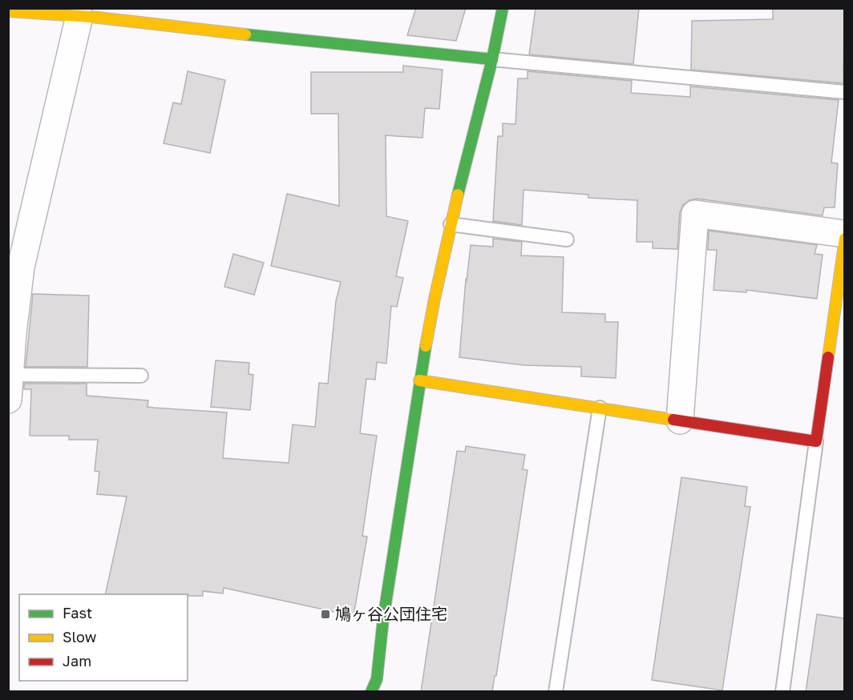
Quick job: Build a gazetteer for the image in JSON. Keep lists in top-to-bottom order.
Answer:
{
  "places": {
    "transit": ["鳩ヶ谷公団住宅"]
  },
  "legend": ["Fast", "Slow", "Jam"]
}
